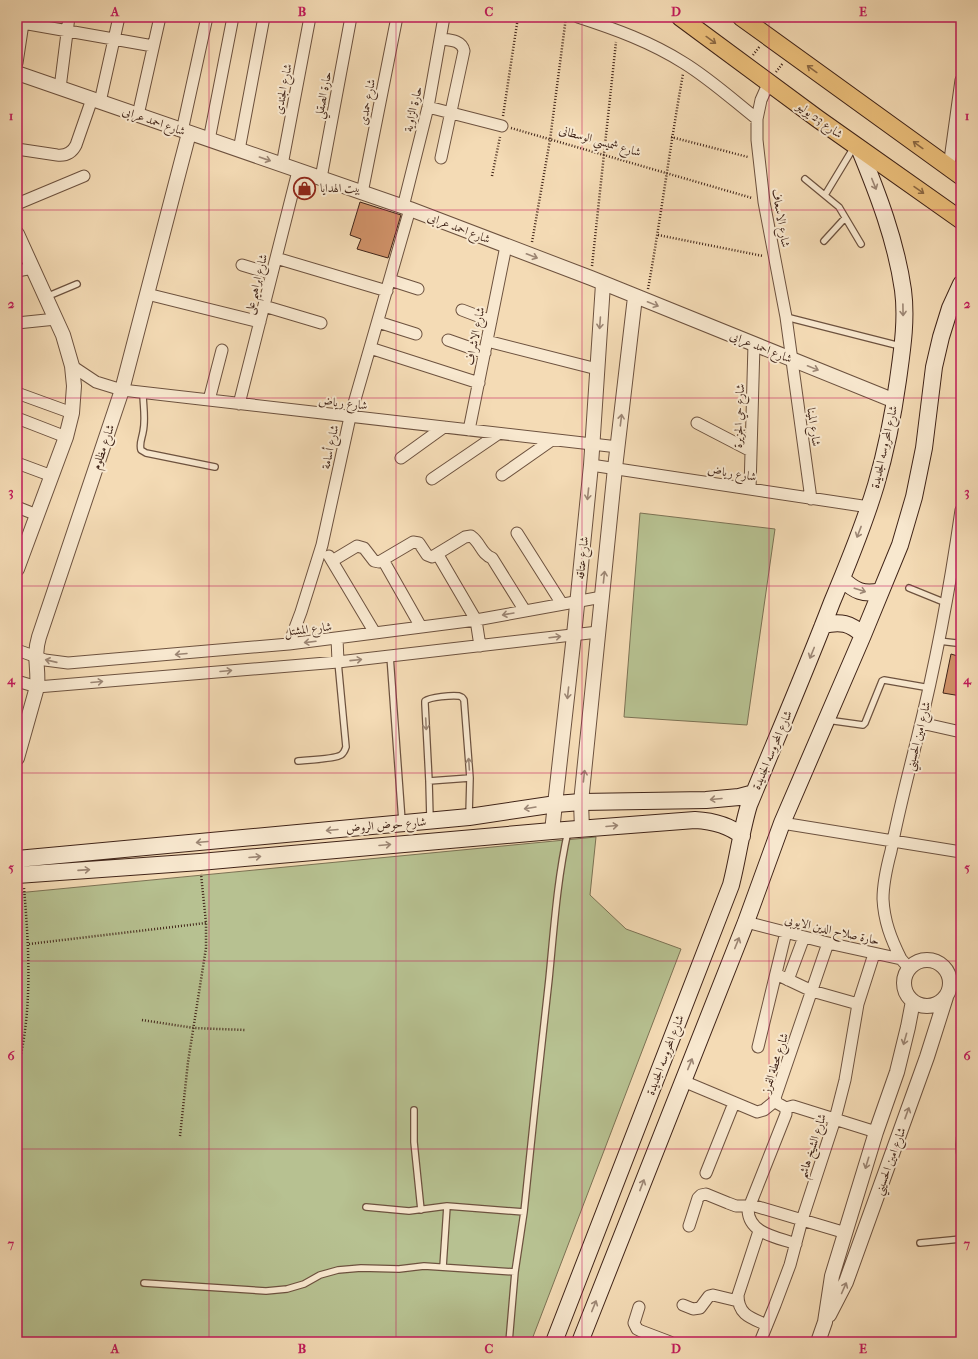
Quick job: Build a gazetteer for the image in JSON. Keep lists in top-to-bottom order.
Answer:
{
  "streets": {
    "main road": ["شارع 23 يوليو", "شارع المحروسه الجديدة", "شارع حوض الروض"],
    "street": [
      "شارع الجندى",
      "حارة الصقلي",
      "شارع حمدى",
      "حارة الزاوية",
      "شارع احمد عرابى",
      "شارع الاسعاف",
      "شارع ابراهيم على",
      "شارع الاشراف",
      "شارع رياض",
      "شارع حي الجزيرة",
      "شارع المينا",
      "شارع مظلوم",
      "شارع أسامة",
      "شارع عتاقه",
      "شارع المشتل",
      "شارع امين الحسيني",
      "حارة صلاح الدين الايوبى",
      "شارع محطة الفرز",
      "شارع الشيخ هاشم"
    ],
    "path": ["شارع شميسي الوسطانى"]
  },
  "crossings": [
    ["شارع الجندى", "شارع احمد عرابى"],
    ["حارة الصقلي", "شارع احمد عرابى"],
    ["شارع حمدى", "شارع احمد عرابى"],
    ["حارة الزاوية", "شارع احمد عرابى"],
    ["حارة الزاوية", "شارع أسامة"],
    ["شارع 23 يوليو", "شارع الاسعاف"],
    ["شارع 23 يوليو", "شارع المحروسه الجديدة"],
    ["شارع احمد عرابى", "شارع الاسعاف"],
    ["شارع احمد عرابى", "شارع ابراهيم على"],
    ["شارع احمد عرابى", "شارع الاشراف"],
    ["شارع احمد عرابى", "شارع حي الجزيرة"],
    ["شارع احمد عرابى", "شارع المينا"],
    ["شارع احمد عرابى", "شارع مظلوم"],
    ["شارع احمد عرابى", "شارع أسامة"],
    ["شارع احمد عرابى", "شارع المحروسه الجديدة"],
    ["شارع احمد عرابى", "شارع عتاقه"],
    ["شارع شميسي الوسطانى", "شارع الاسعاف"],
    ["شارع الاسعاف", "شارع المينا"],
    ["شارع ابراهيم على", "شارع رياض"],
    ["شارع الاشراف", "شارع رياض"],
    ["شارع رياض", "شارع حي الجزيرة"],
    ["شارع رياض", "شارع المينا"],
    ["شارع رياض", "شارع مظلوم"],
    ["شارع رياض", "شارع أسامة"],
    ["شارع رياض", "شارع المحروسه الجديدة"],
    ["شارع رياض", "شارع عتاقه"],
    ["شارع مظلوم", "شارع المشتل"],
    ["شارع أسامة", "شارع المشتل"],
    ["شارع المحروسه الجديدة", "شارع حوض الروض"],
    ["شارع عتاقه", "شارع المشتل"],
    ["شارع عتاقه", "شارع حوض الروض"],
    ["شارع امين الحسيني", "حارة صلاح الدين الايوبى"],
    ["حارة صلاح الدين الايوبى", "شارع محطة الفرز"],
    ["حارة صلاح الدين الايوبى", "شارع الشيخ هاشم"]
  ],
  "one_way": ["شارع احمد عرابى"],
  "places": {
    "shop": ["بيت الهدايا"]
  },
  "grid": {
    "columns": [
      "A",
      "B",
      "C",
      "D",
      "E"
    ],
    "rows": [
      "1",
      "2",
      "3",
      "4",
      "5",
      "6",
      "7"
    ]
  }
}
